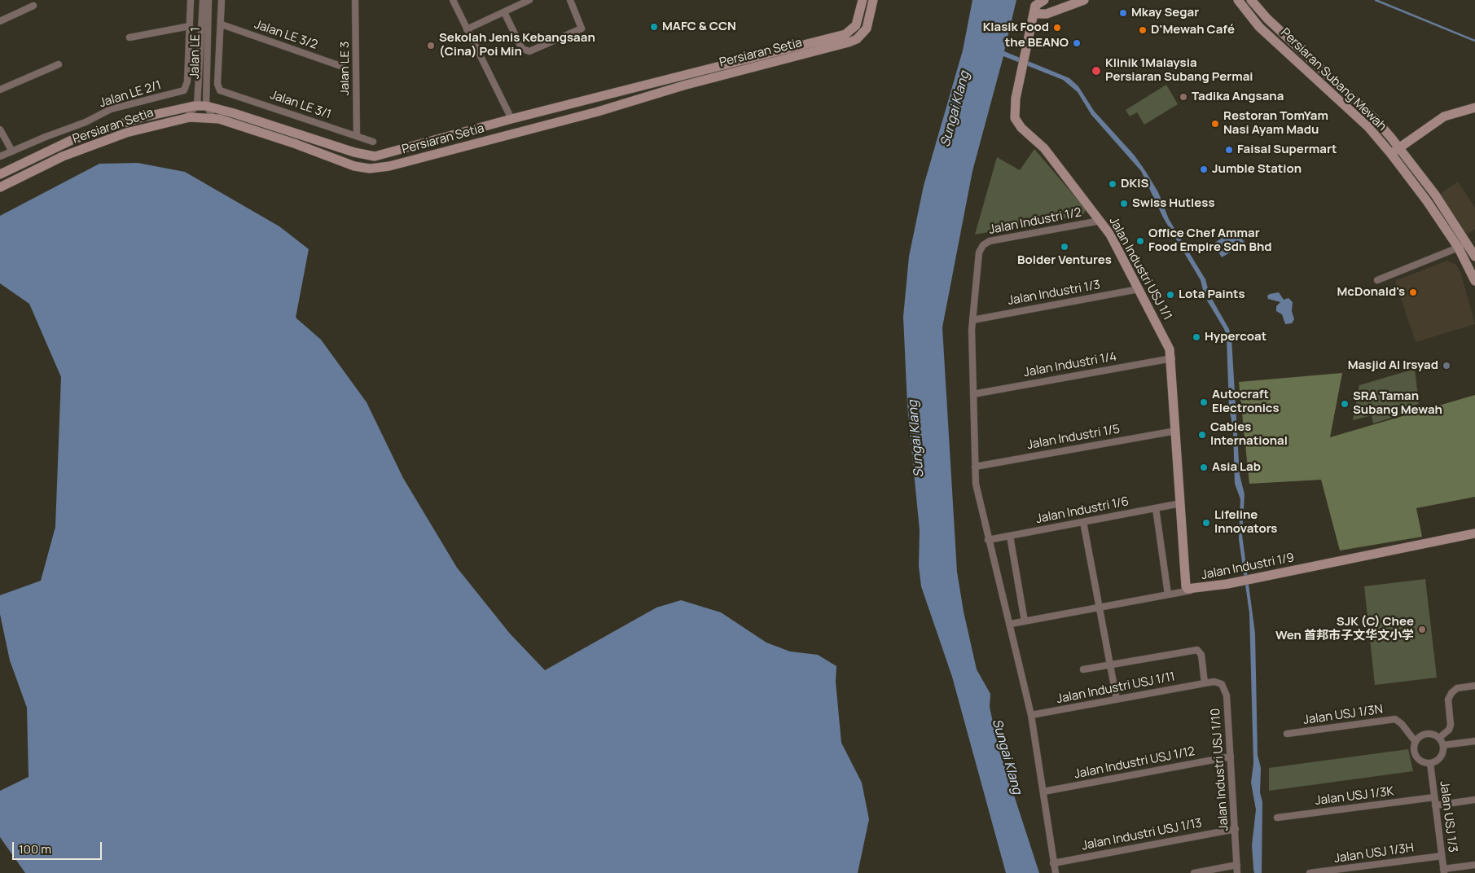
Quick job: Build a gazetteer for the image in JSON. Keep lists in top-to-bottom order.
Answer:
{
  "streets": {
    "street": [
      "Jalan LE 3/2",
      "Jalan LE 1",
      "Persiaran Setia",
      "Jalan LE 3",
      "Persiaran Subang Mewah",
      "Jalan LE 2/1",
      "Jalan LE 3/1",
      "Jalan Industri 1/2",
      "Jalan Industri USJ 1/1",
      "Jalan Industri 1/3",
      "Jalan Industri 1/4",
      "Jalan Industri 1/5",
      "Jalan Industri 1/6",
      "Jalan Industri 1/9",
      "Jalan Industri USJ 1/11",
      "Jalan USJ 1/3N",
      "Jalan Industri USJ 1/12",
      "Jalan Industri USJ 1/10",
      "Jalan USJ 1/3K",
      "Jalan USJ 1/3",
      "Jalan Industri USJ 1/13",
      "Jalan USJ 1/3H"
    ]
  },
  "crossings": [
    ["Jalan LE 3/2", "Jalan LE 3/1"],
    ["Jalan LE 1", "Persiaran Setia"],
    ["Jalan LE 3", "Jalan LE 3/1"],
    ["Jalan Industri 1/2", "Jalan Industri USJ 1/1"],
    ["Jalan Industri 1/2", "Jalan Industri 1/3"],
    ["Jalan Industri USJ 1/1", "Jalan Industri 1/3"],
    ["Jalan Industri USJ 1/1", "Jalan Industri 1/4"],
    ["Jalan Industri USJ 1/1", "Jalan Industri 1/5"],
    ["Jalan Industri USJ 1/1", "Jalan Industri 1/6"],
    ["Jalan Industri USJ 1/1", "Jalan Industri 1/9"],
    ["Jalan Industri USJ 1/11", "Jalan Industri USJ 1/10"],
    ["Jalan USJ 1/3N", "Jalan USJ 1/3"],
    ["Jalan Industri USJ 1/12", "Jalan Industri USJ 1/10"],
    ["Jalan Industri USJ 1/10", "Jalan Industri USJ 1/13"],
    ["Jalan USJ 1/3K", "Jalan USJ 1/3"],
    ["Jalan USJ 1/3", "Jalan USJ 1/3H"]
  ],
  "water": ["Sungai Klang"],
  "places": [
    "Mkay Segar",
    "MAFC & CCN",
    "Klasik Food",
    "D'Mewah Café",
    "the BEANO",
    "Sekolah Jenis Kebangsaan (Cina) Poi Min",
    "Klinik 1Malaysia Persiaran Subang Permai",
    "Tadika Angsana",
    "Restoran TomYam Nasi Ayam Madu",
    "Faisal Supermart",
    "Jumble Station",
    "DKIS",
    "Swiss Hutless",
    "Office Chef Ammar Food Empire Sdn Bhd",
    "Bolder Ventures",
    "McDonald's",
    "Lota Paints",
    "Hypercoat",
    "Masjid Al Irsyad",
    "Autocraft Electronics",
    "SRA Taman Subang Mewah",
    "Cables International",
    "Asia Lab",
    "Lifeline Innovators",
    "SJK (C) Chee Wen 首邦市子文华文小学"
  ],
  "scale_bar": "100 m"
}
